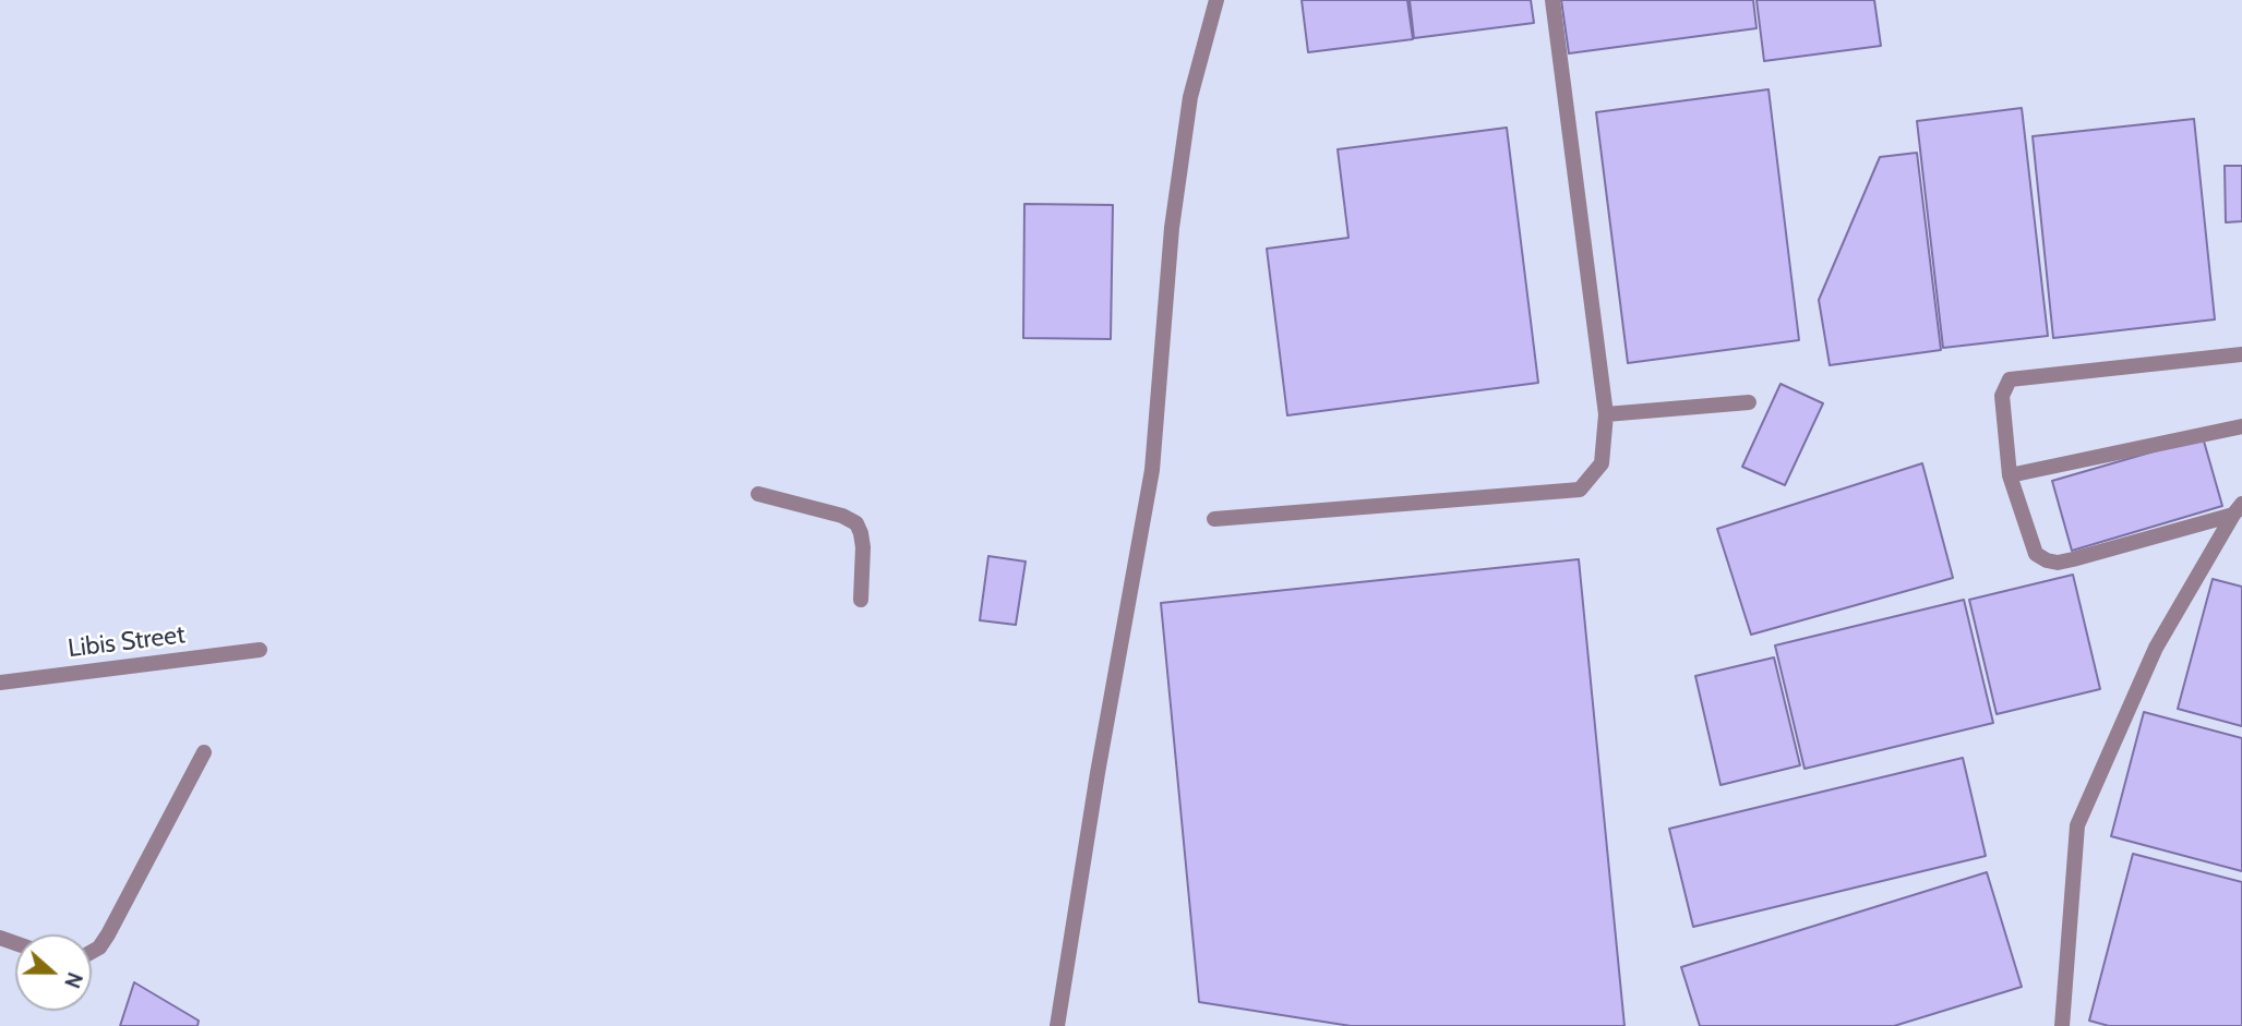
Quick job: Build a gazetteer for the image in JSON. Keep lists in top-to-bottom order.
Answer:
{
  "streets": {
    "street": ["Libis Street"]
  },
  "north": "right"
}
